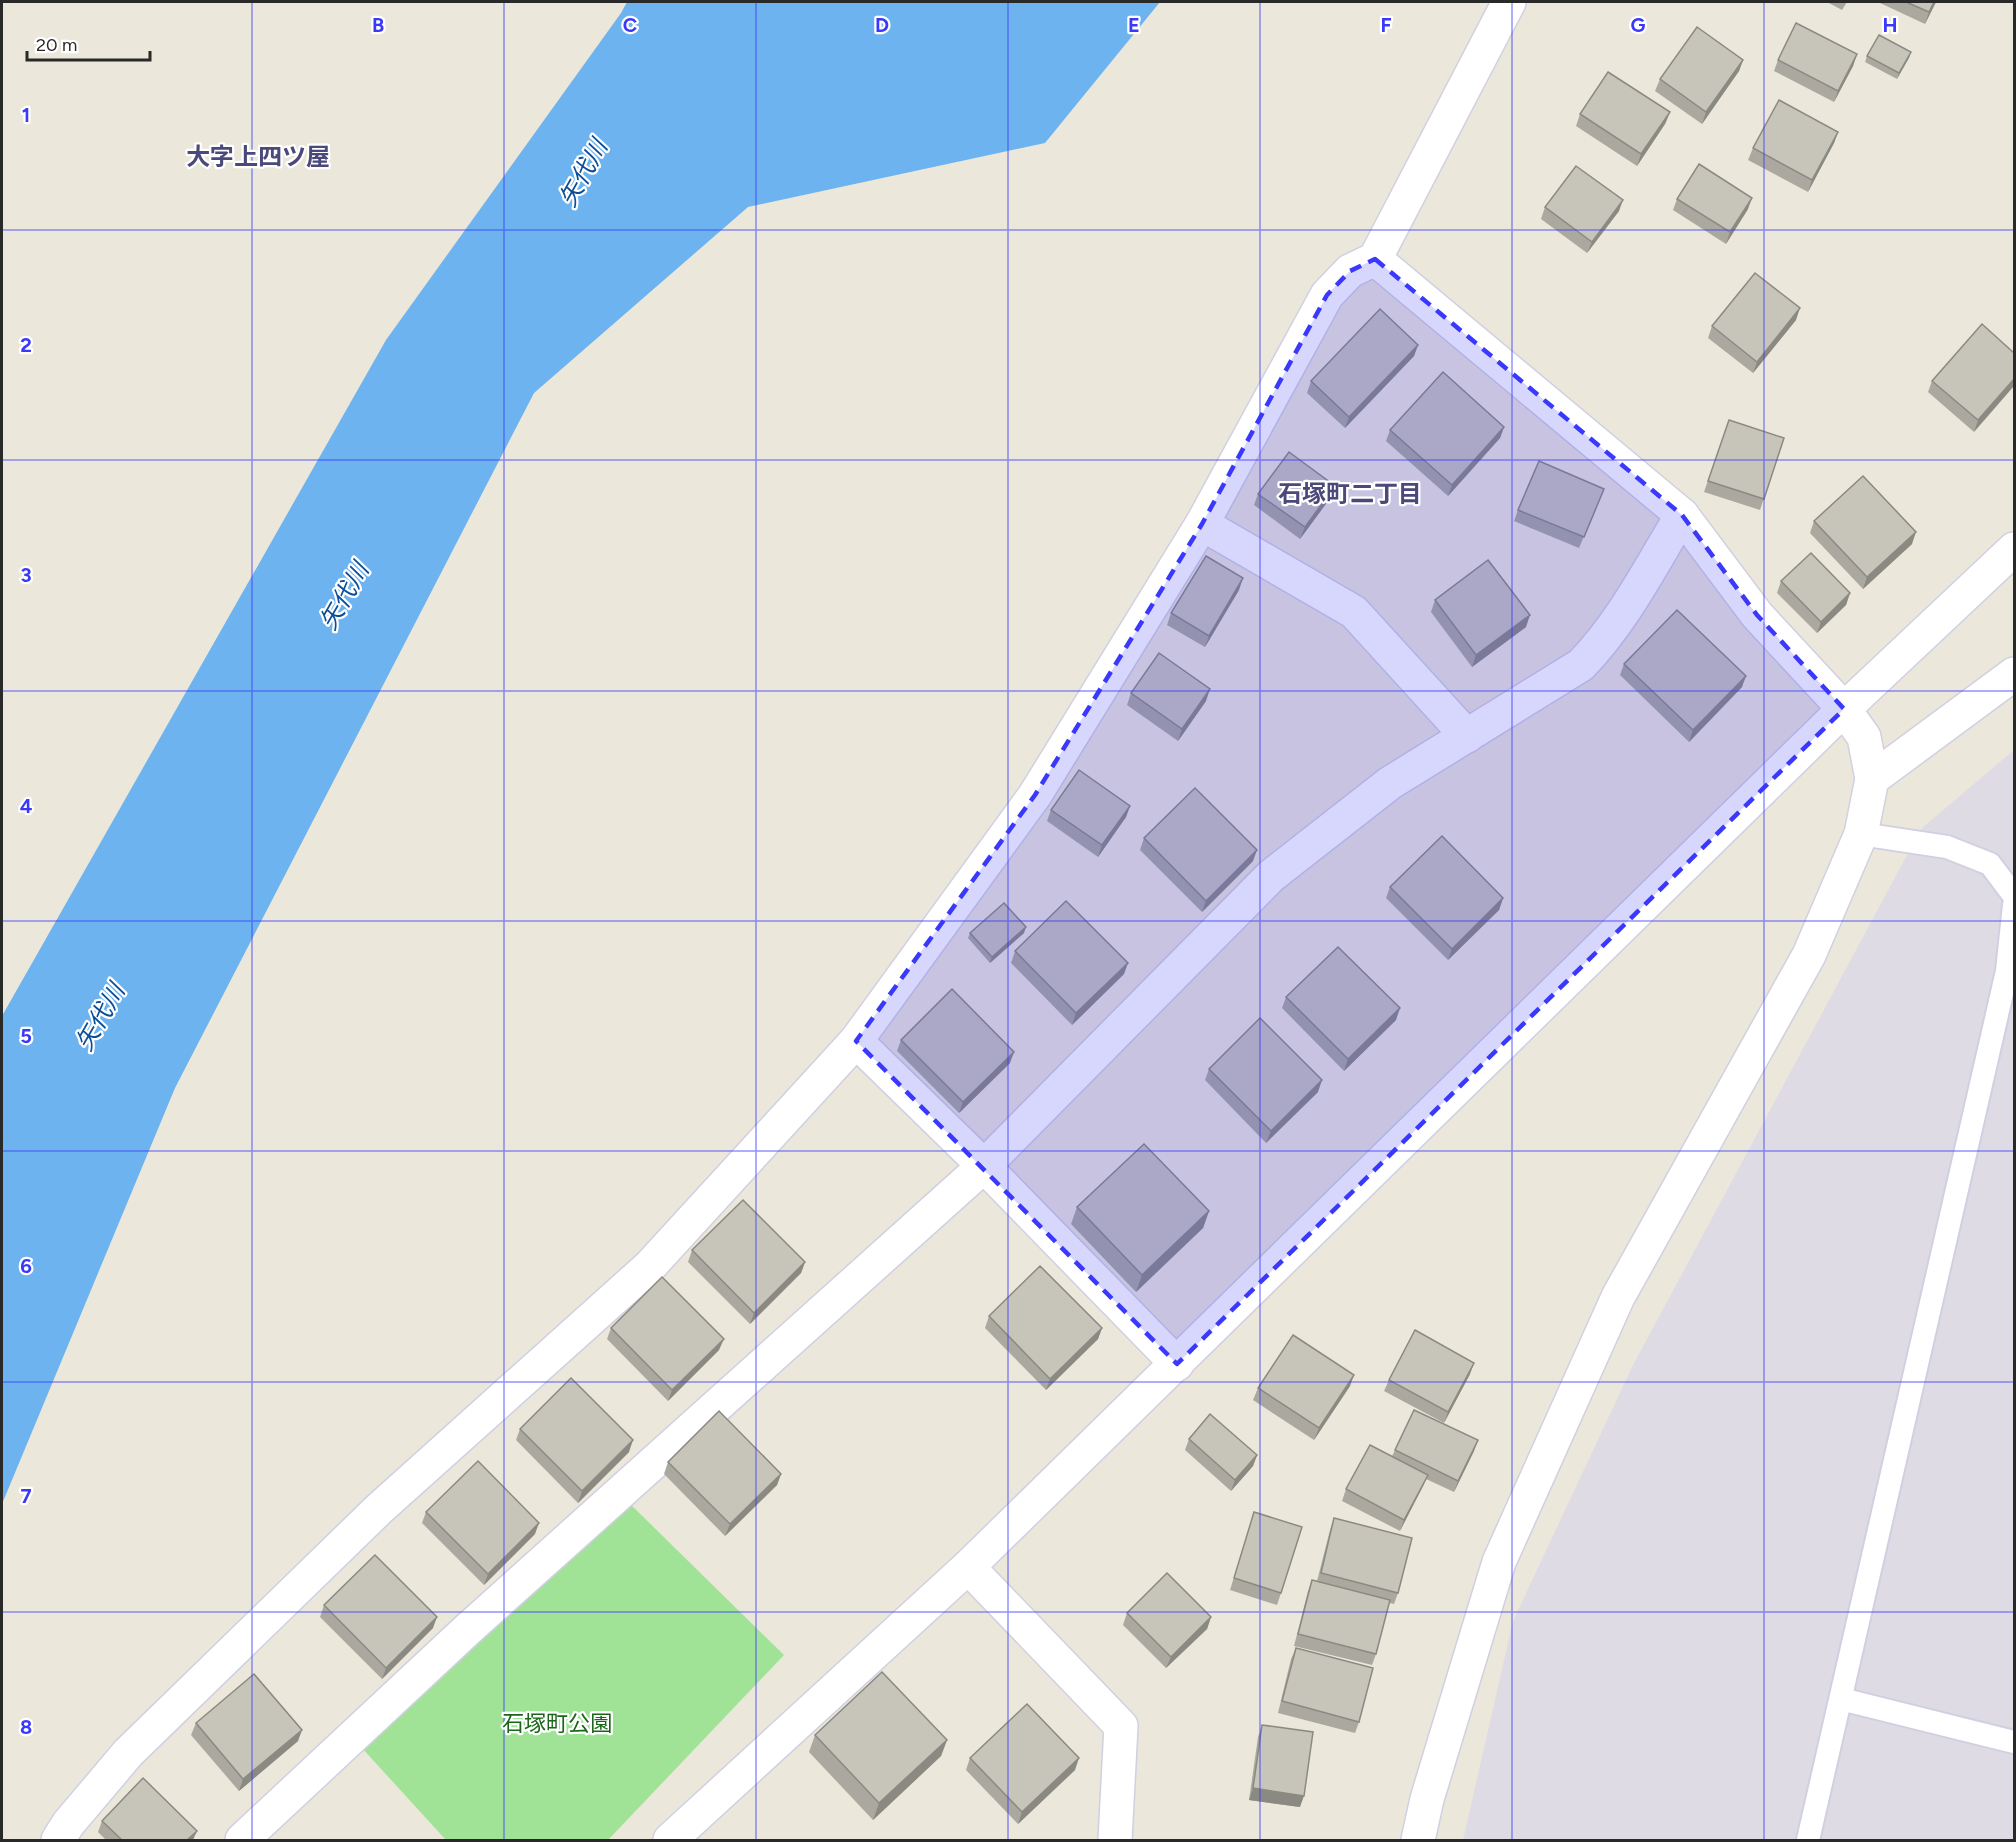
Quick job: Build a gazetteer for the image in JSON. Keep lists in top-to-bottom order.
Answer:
{
  "districts": ["大字上四ツ屋", "石塚町二丁目"],
  "water": ["矢代川"],
  "parks": ["石塚町公園"],
  "scale_bar": "20 m",
  "grid": {
    "columns": [
      "B",
      "C",
      "D",
      "E",
      "F",
      "G",
      "H"
    ],
    "rows": [
      "1",
      "2",
      "3",
      "4",
      "5",
      "6",
      "7",
      "8"
    ]
  }
}
